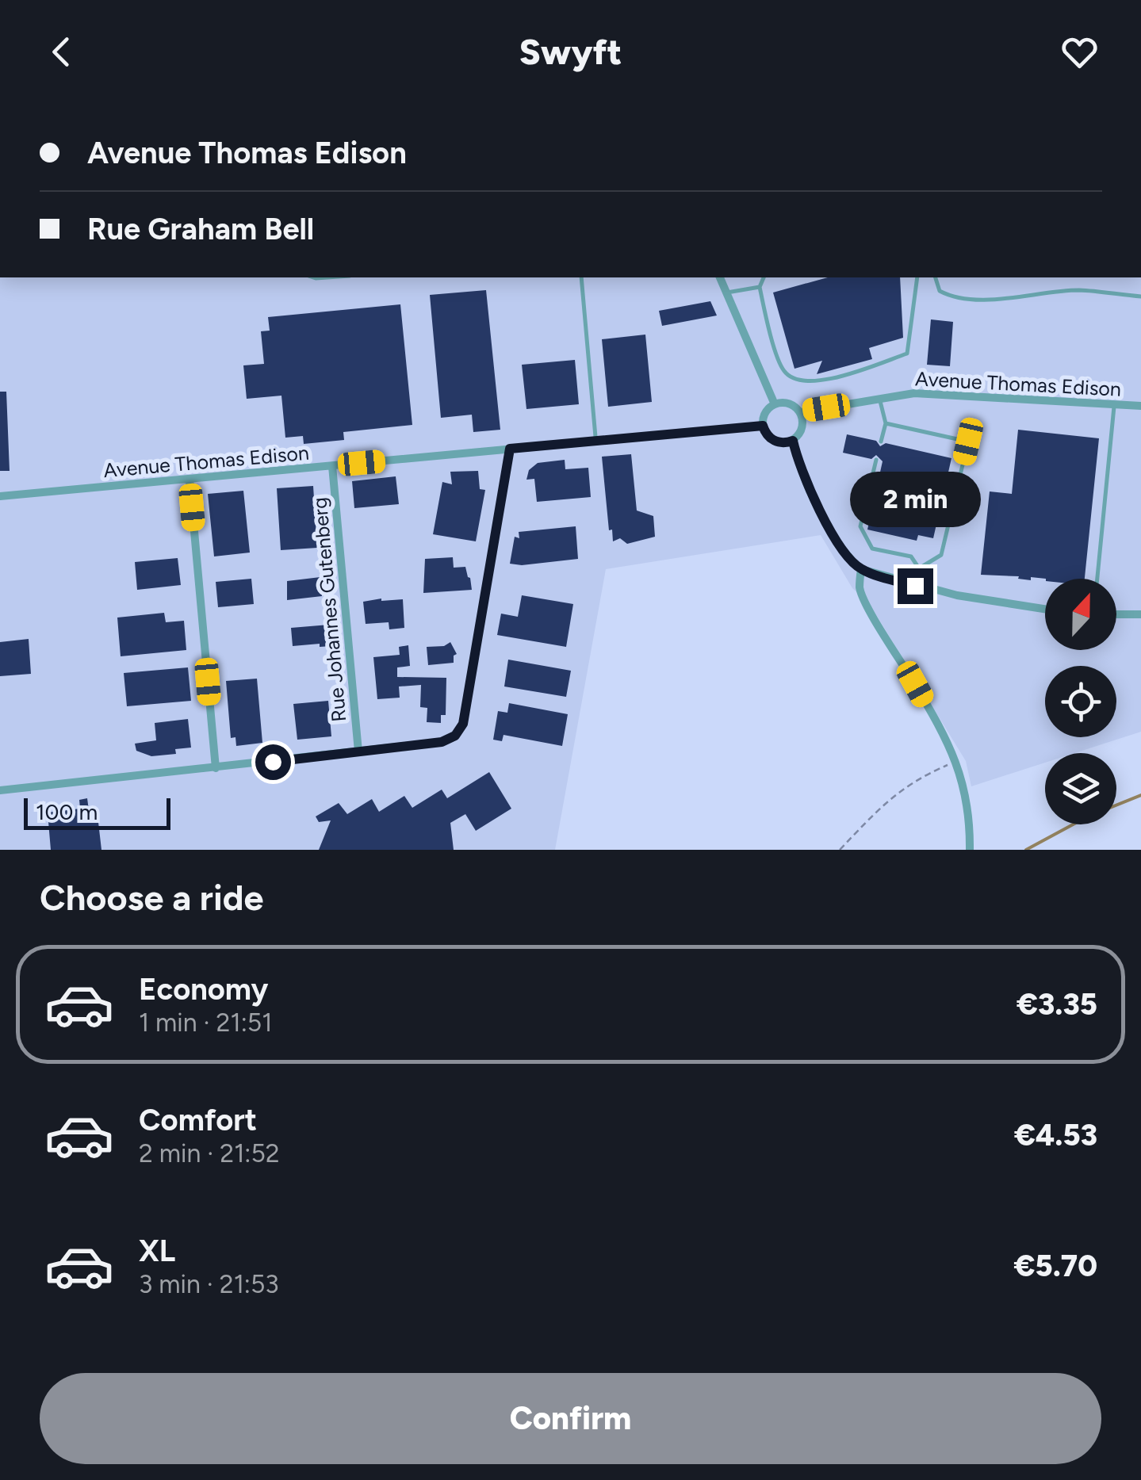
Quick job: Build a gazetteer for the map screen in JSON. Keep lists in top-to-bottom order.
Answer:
{
  "streets": {
    "street": ["Avenue Thomas Edison", "Rue Johannes Gutenberg"]
  },
  "crossings": [
    ["Avenue Thomas Edison", "Rue Johannes Gutenberg"]
  ],
  "scale_bar": "100 m",
  "north": "top",
  "page": {
    "header": "Swyft",
    "banner": ["Avenue Thomas Edison", "Rue Graham Bell"],
    "bubble": "2 min",
    "scale": "100 m",
    "heading": "Choose a ride",
    "list": [
      {
        "name": "Economy",
        "note": "1 min · 21:51",
        "value": "€3.35"
      },
      {
        "name": "Comfort",
        "note": "2 min · 21:52",
        "value": "€4.53"
      },
      {
        "name": "XL",
        "note": "3 min · 21:53",
        "value": "€5.70"
      }
    ],
    "buttons": "Confirm"
  }
}
